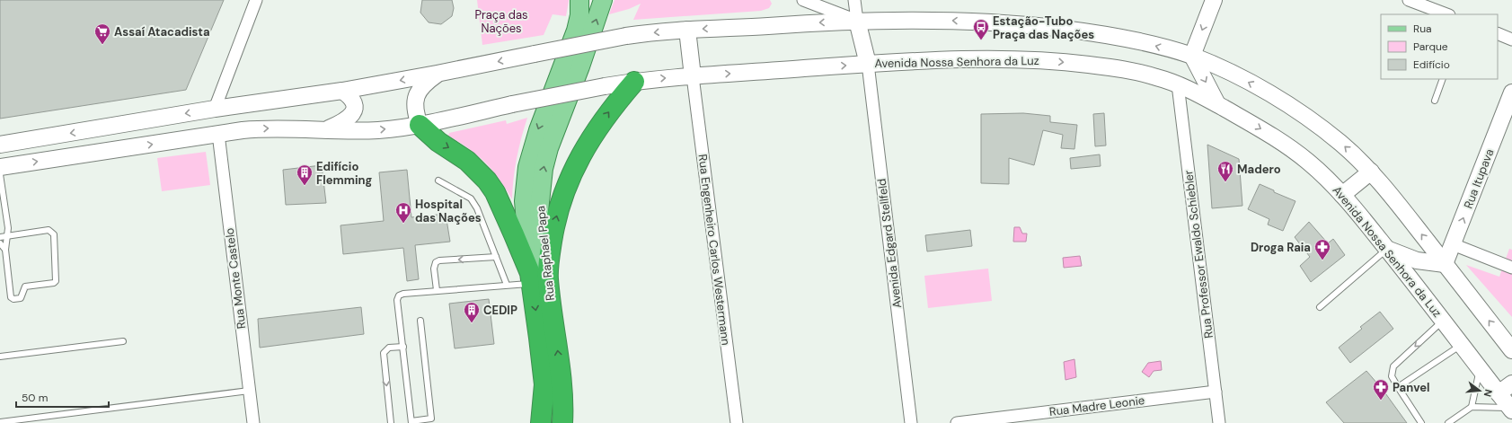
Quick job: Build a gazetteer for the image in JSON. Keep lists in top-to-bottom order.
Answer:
{
  "streets": {
    "highway": ["Rua Raphael Papa"],
    "main road": ["Avenida Nossa Senhora da Luz", "Rua Itupava"],
    "street": [
      "Avenida Edgard Stellfeld",
      "Rua Engenheiro Carlos Westermann",
      "Rua Professor Ewaldo Schiebler",
      "Rua Monte Castelo",
      "Rua Madre Leonie"
    ]
  },
  "crossings": [
    ["Avenida Nossa Senhora da Luz", "Avenida Edgard Stellfeld"],
    ["Avenida Nossa Senhora da Luz", "Rua Engenheiro Carlos Westermann"],
    ["Avenida Nossa Senhora da Luz", "Rua Professor Ewaldo Schiebler"],
    ["Avenida Nossa Senhora da Luz", "Rua Monte Castelo"],
    ["Rua Professor Ewaldo Schiebler", "Rua Madre Leonie"]
  ],
  "one_way": ["Rua Itupava"],
  "parks": ["Praça das Nações"],
  "places": {
    "bus stop": ["Estação-Tubo Praça das Nações"],
    "supermarket": ["Assaí Atacadista"],
    "restaurant": ["Madero"],
    "building": ["Edifício Flemming", "CEDIP"],
    "hospital": ["Hospital das Nações"],
    "pharmacy": ["Droga Raia", "Panvel"]
  },
  "legend": ["Rua", "Parque", "Edifício"],
  "scale_bar": "50 m",
  "north": "right"
}
